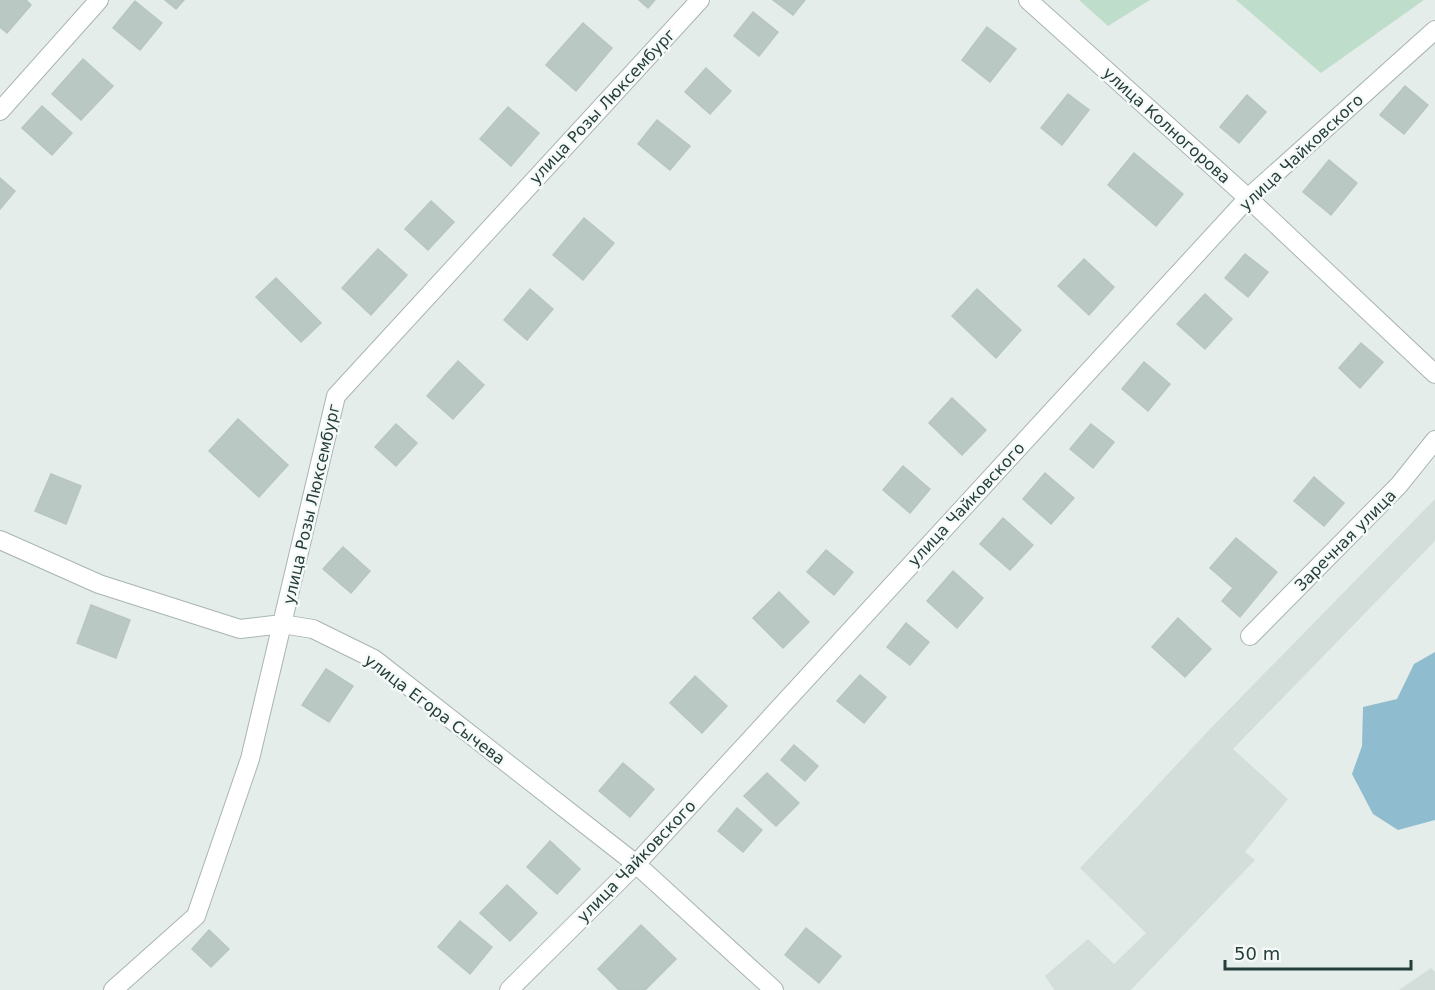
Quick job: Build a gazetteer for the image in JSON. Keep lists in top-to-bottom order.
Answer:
{
  "streets": {
    "street": [
      "улица Розы Люксембург",
      "улица Колногорова",
      "улица Чайковского",
      "Заречная улица",
      "улица Егора Сычева"
    ]
  },
  "crossings": [
    ["улица Розы Люксембург", "улица Егора Сычева"],
    ["улица Колногорова", "улица Чайковского"],
    ["улица Чайковского", "улица Егора Сычева"]
  ],
  "scale_bar": "50 m"
}
